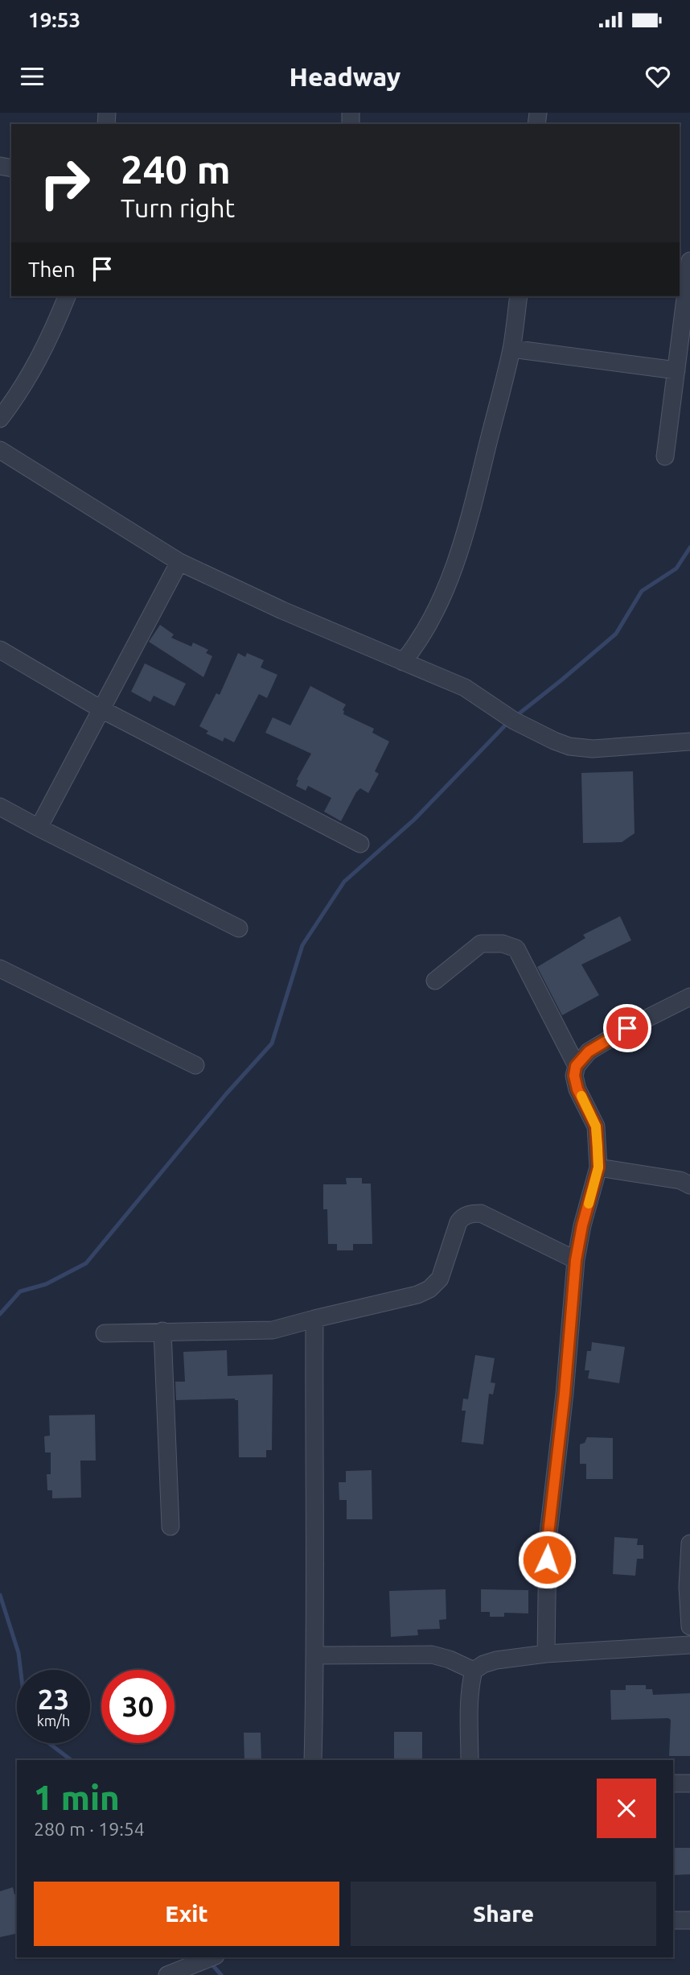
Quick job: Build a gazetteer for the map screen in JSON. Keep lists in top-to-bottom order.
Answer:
{
  "page": {
    "status": "19:53",
    "header": "Headway",
    "turn": ["240 m", "Turn right"],
    "then": "Then",
    "speed": "23 km/h",
    "limit": "30",
    "heading": ["1 min", "280 m · 19:54"],
    "buttons": ["Exit", "Share"]
  }
}
